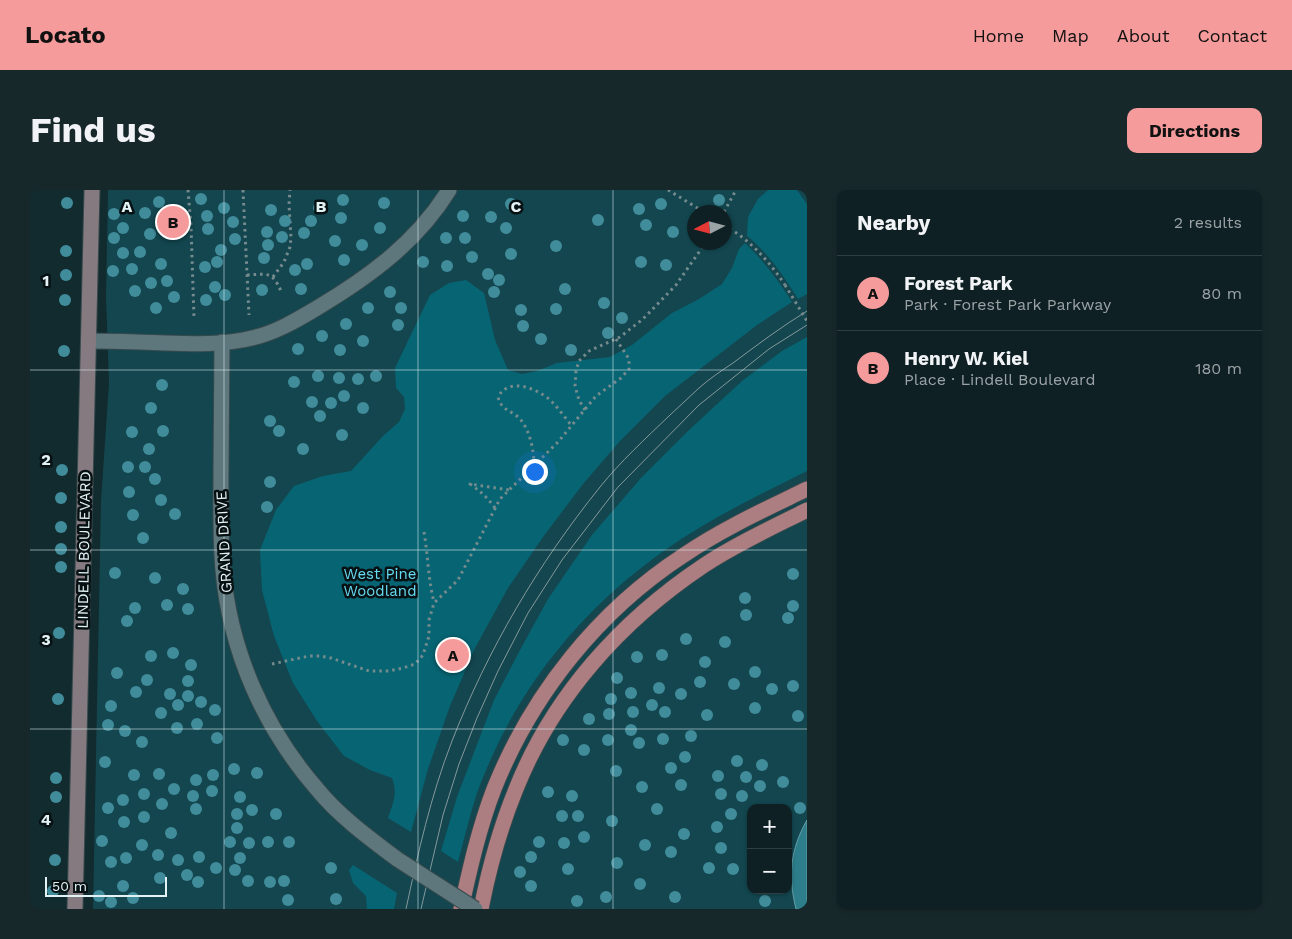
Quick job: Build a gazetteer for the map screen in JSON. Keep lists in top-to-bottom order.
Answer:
{
  "streets": {
    "main road": ["LINDELL BOULEVARD"],
    "street": ["GRAND DRIVE"]
  },
  "parks": ["West Pine Woodland"],
  "scale_bar": "50 m",
  "north": "left",
  "page": {
    "header": "Locato",
    "nav": [
      "Home",
      "Map",
      "About",
      "Contact"
    ],
    "buttons": "Directions",
    "title": "Find us",
    "heading": ["Nearby", "2 results"],
    "pins": ["B", "A"],
    "list": [
      {
        "mark": "A",
        "name": "Forest Park",
        "note": "Park · Forest Park Parkway",
        "value": "80 m"
      },
      {
        "mark": "B",
        "name": "Henry W. Kiel",
        "note": "Place · Lindell Boulevard",
        "value": "180 m"
      }
    ],
    "map_buttons": ["+", "−"],
    "scale": "50 m"
  },
  "grid": {
    "columns": ["A", "B", "C"],
    "rows": [
      "1",
      "2",
      "3",
      "4"
    ]
  }
}
